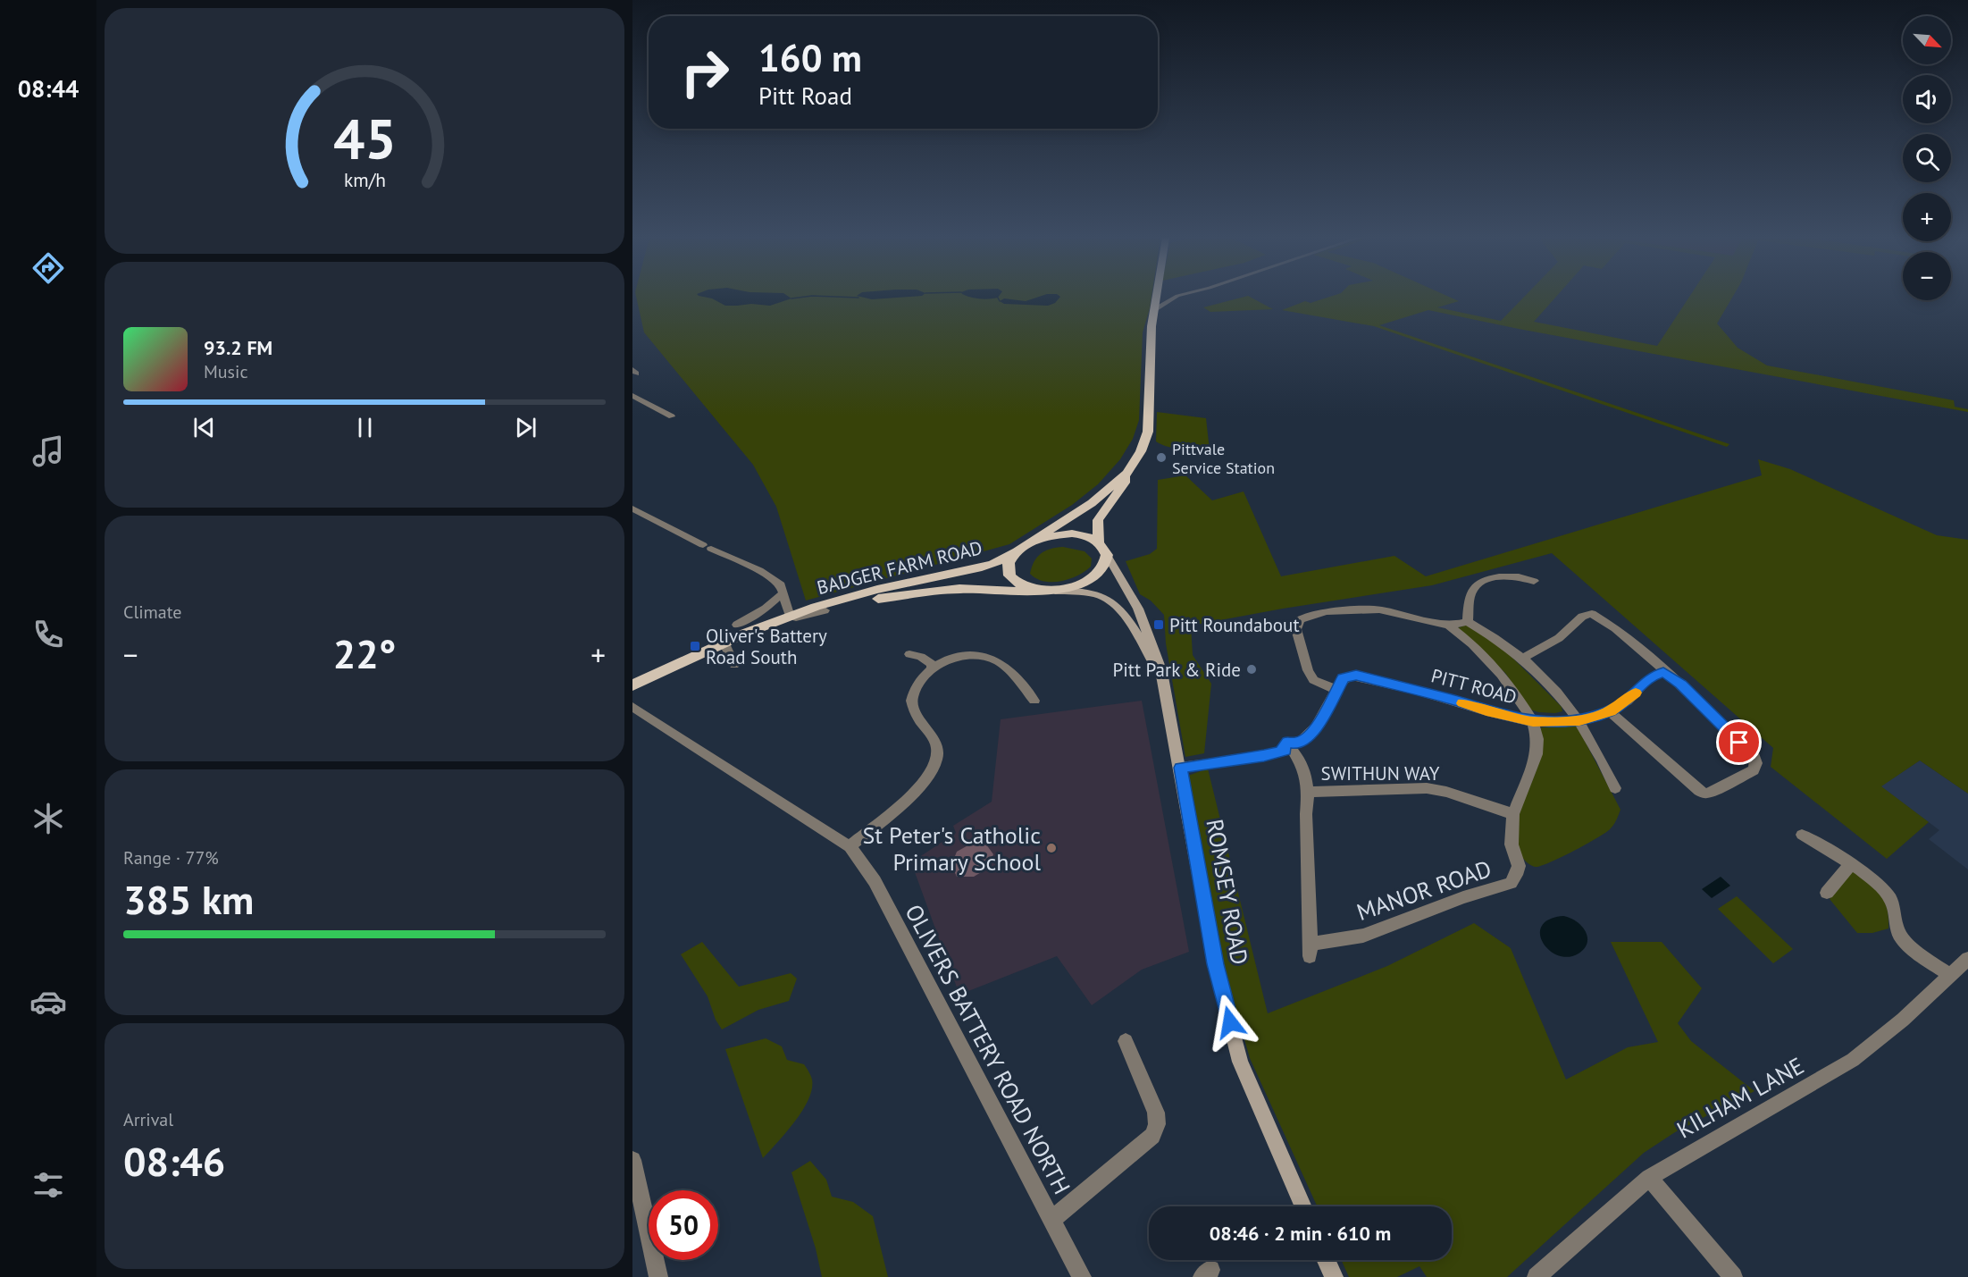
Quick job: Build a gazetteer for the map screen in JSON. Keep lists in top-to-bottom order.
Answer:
{
  "streets": {
    "main road": ["BADGER FARM ROAD", "ROMSEY ROAD"],
    "street": [
      "PITT ROAD",
      "SWITHUN WAY",
      "MANOR ROAD",
      "OLIVERS BATTERY ROAD NORTH",
      "KILHAM LANE"
    ]
  },
  "crossings": [
    ["BADGER FARM ROAD", "ROMSEY ROAD"],
    ["PITT ROAD", "MANOR ROAD"],
    ["PITT ROAD", "ROMSEY ROAD"],
    ["SWITHUN WAY", "MANOR ROAD"]
  ],
  "places": {
    "other": ["Pittvale Service Station", "Pitt Park & Ride", "St Peter's Catholic Primary School"],
    "transit": ["Pitt Roundabout", "Oliver's Battery Road South"]
  },
  "north": "bottom right",
  "page": {
    "tabs": "08:44",
    "map_buttons": ["+", "−"],
    "turn": ["160 m", "Pitt Road"],
    "song": ["93.2 FM", "Music"],
    "tile": [
      "Climate",
      ["Range · 77%", "385 km"],
      ["Arrival", "08:46"]
    ],
    "heat": ["−", "22°", "+"],
    "limit": "50",
    "trip": "08:46 · 2 min · 610 m",
    "gauge": ["45", "km/h"]
  }
}
